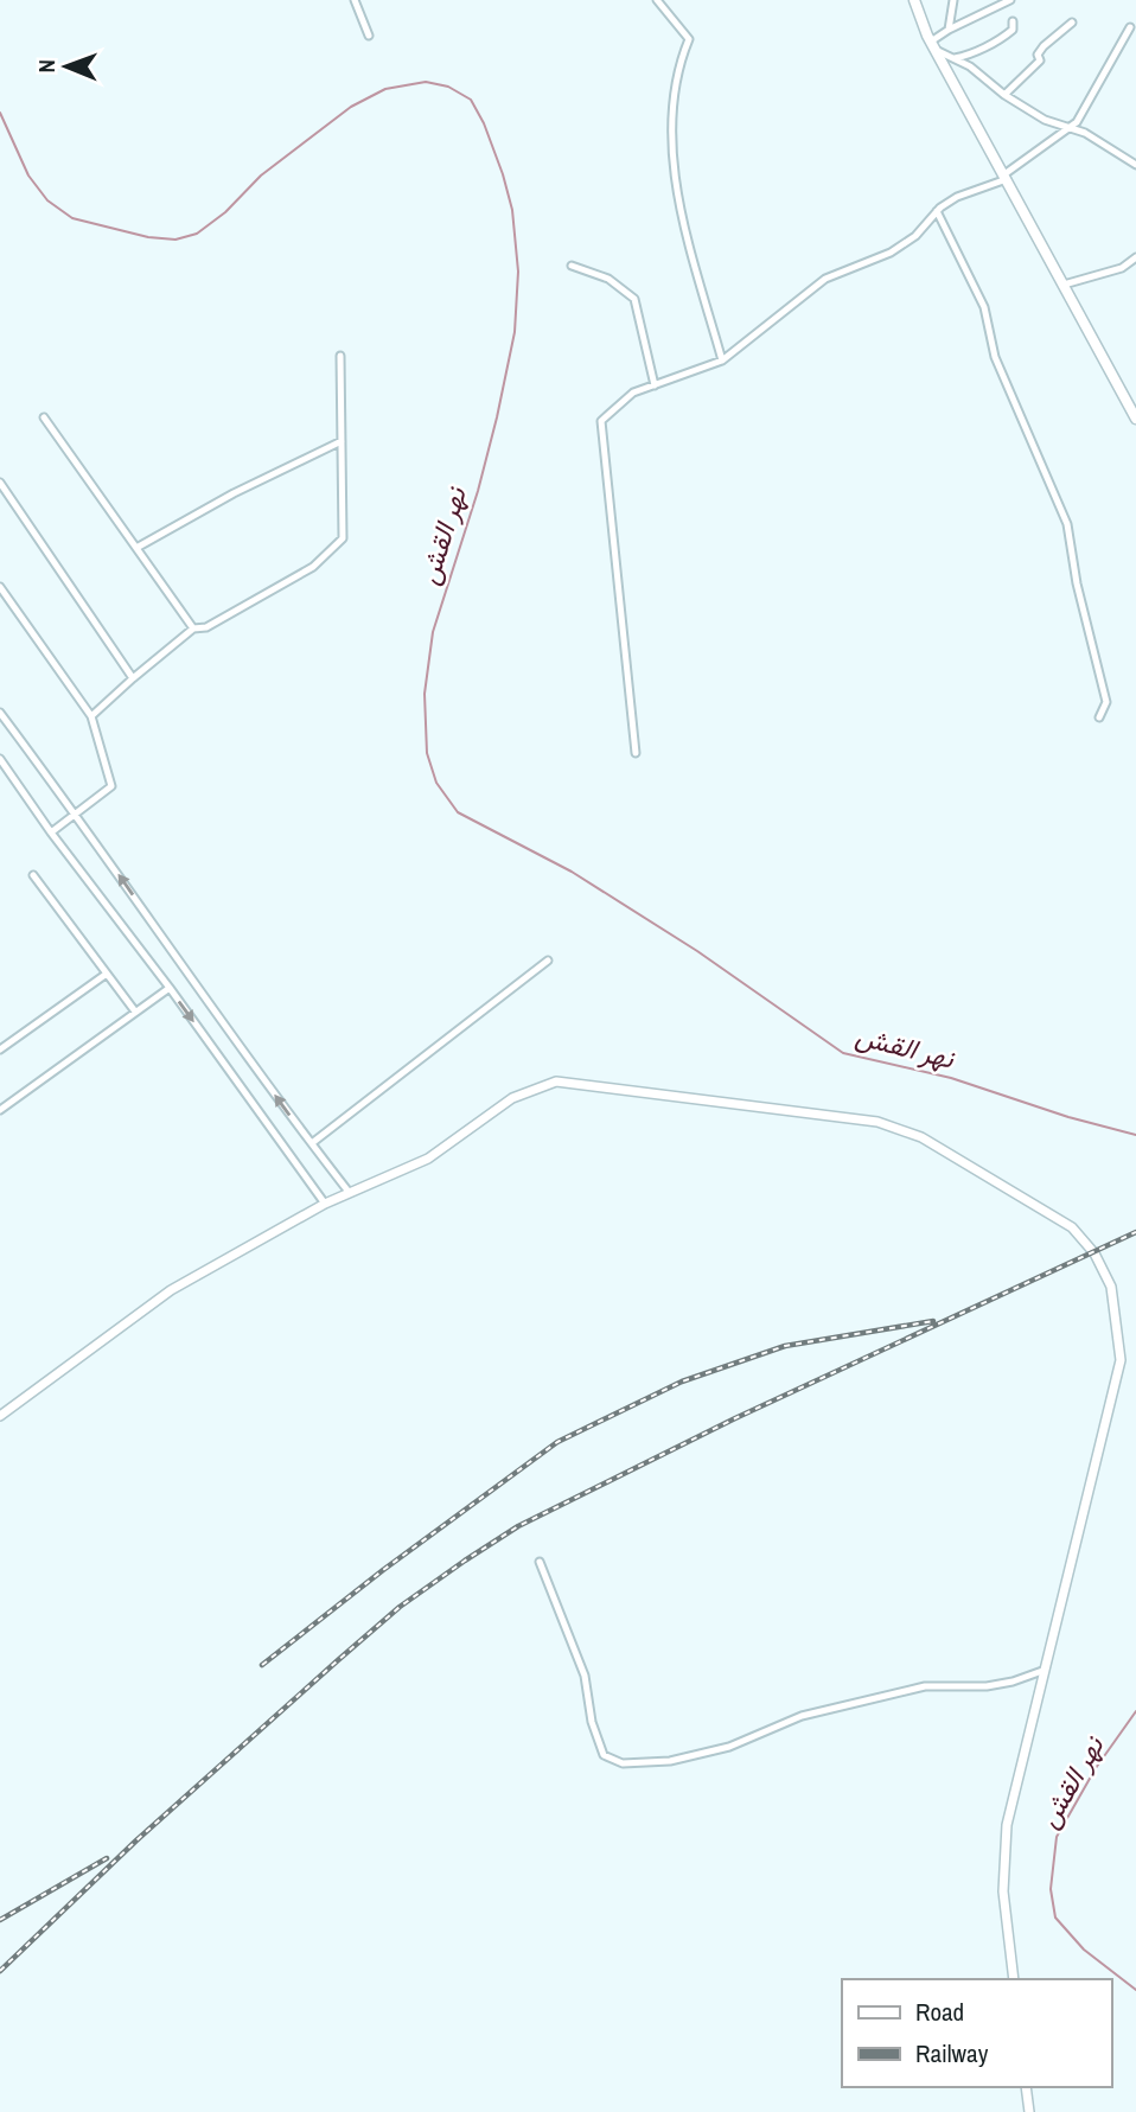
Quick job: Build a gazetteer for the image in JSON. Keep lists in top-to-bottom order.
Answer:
{
  "water": ["نهر القش"],
  "legend": ["Road", "Railway"],
  "north": "left"
}
